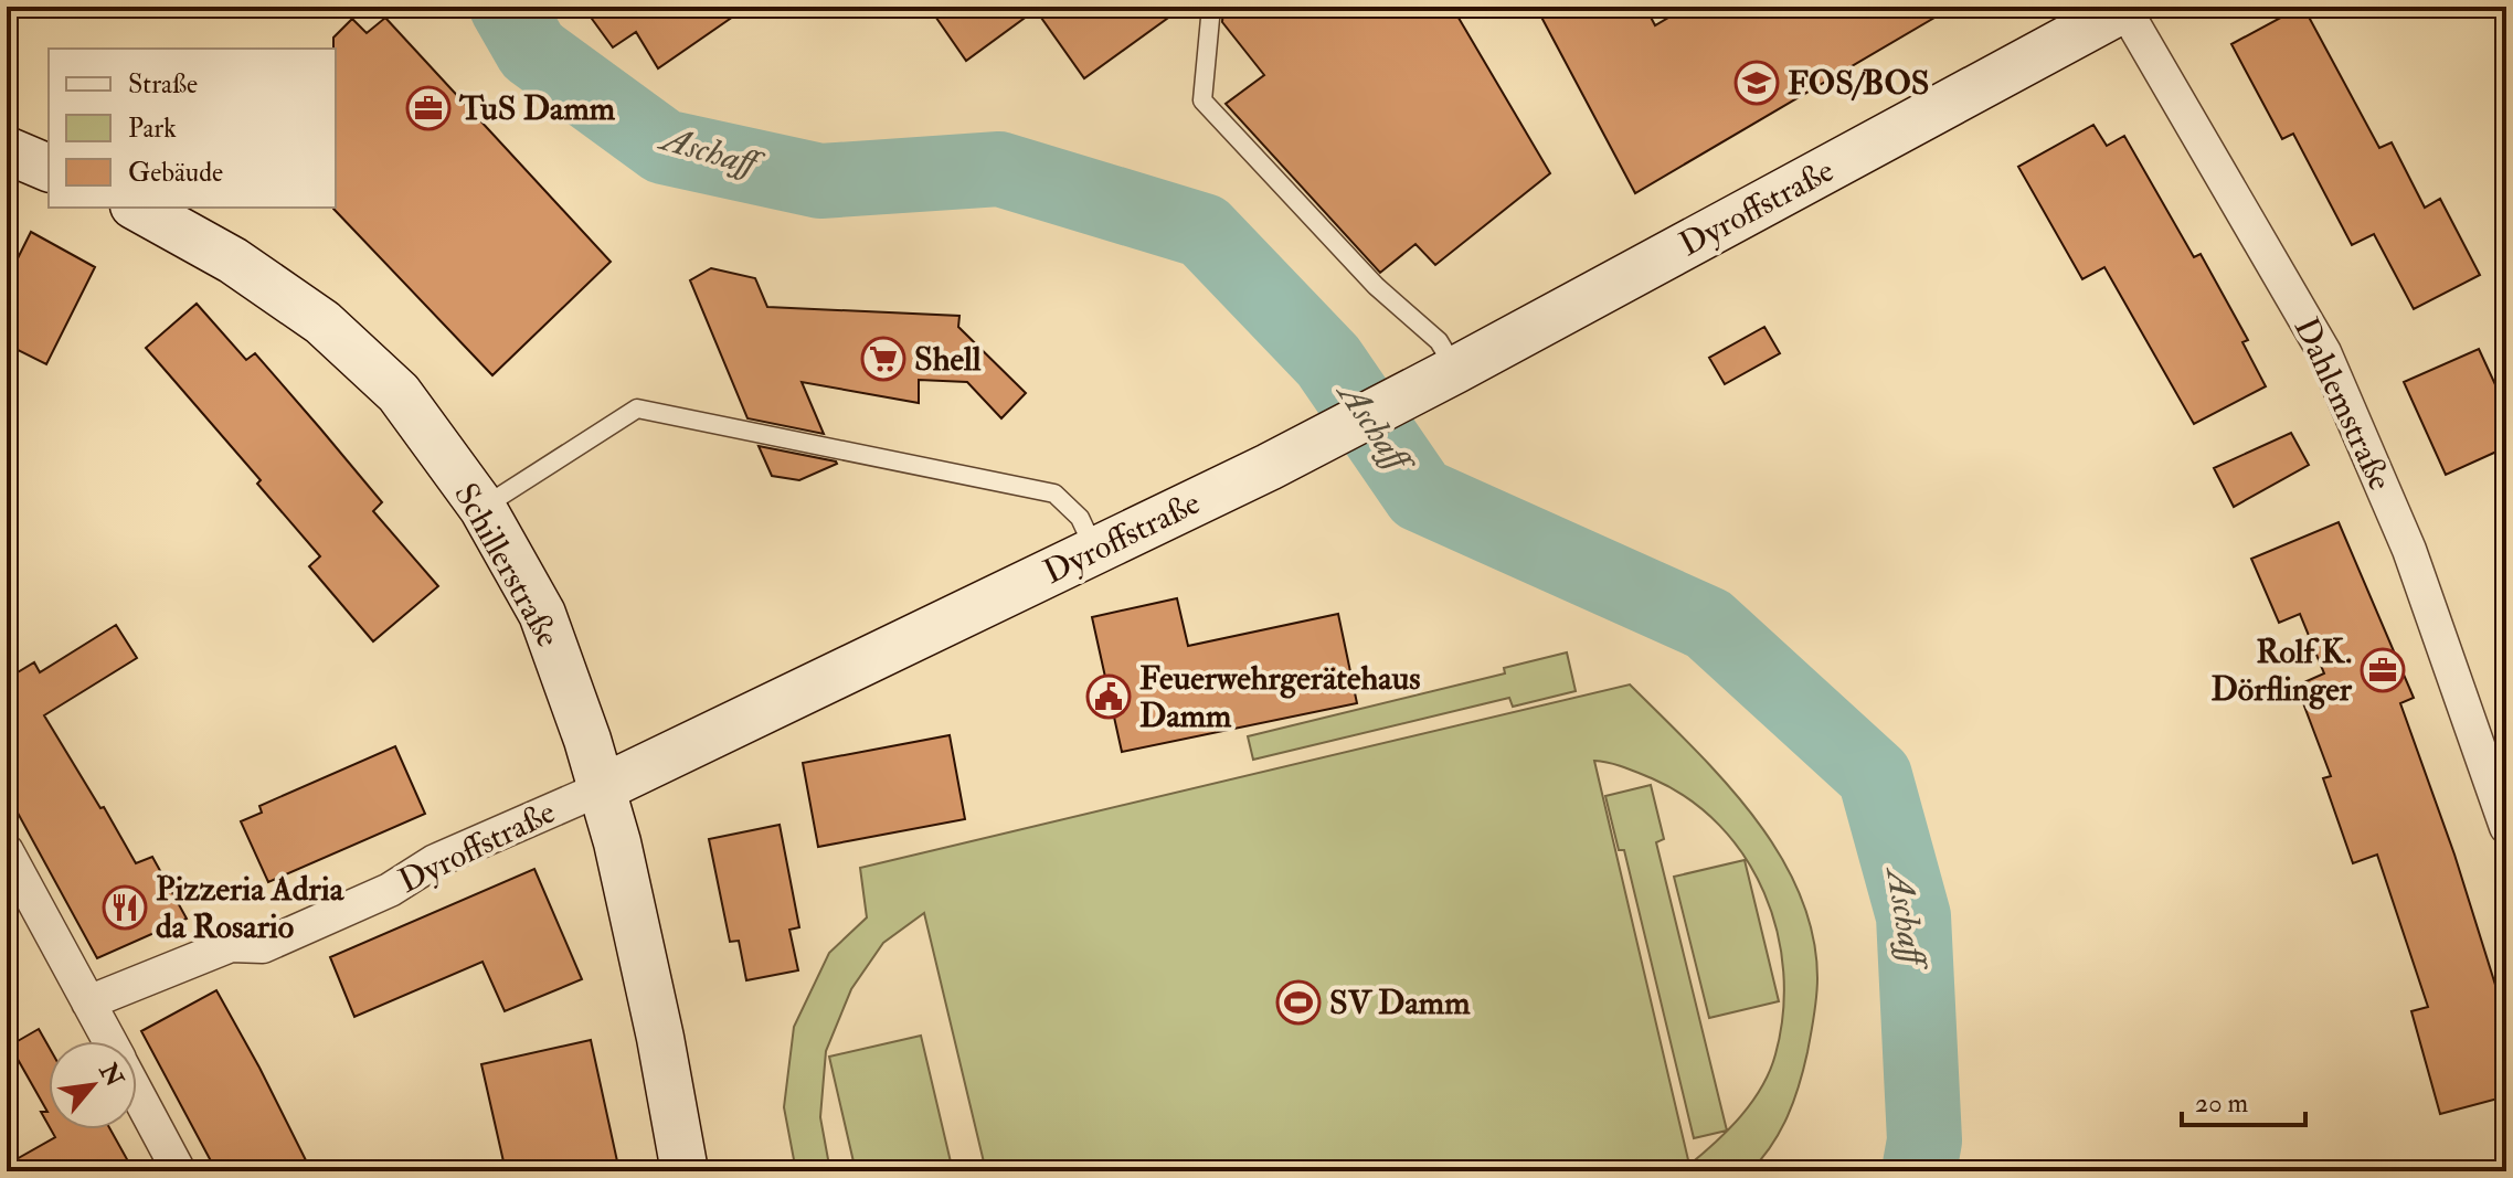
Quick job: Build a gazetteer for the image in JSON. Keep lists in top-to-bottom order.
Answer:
{
  "streets": {
    "main road": ["Dyroffstraße", "Schillerstraße"],
    "street": ["Dahlemstraße"]
  },
  "crossings": [
    ["Dyroffstraße", "Dahlemstraße"],
    ["Dyroffstraße", "Schillerstraße"]
  ],
  "water": ["Aschaff"],
  "places": {
    "school or university": ["FOS/BOS"],
    "office": ["TuS Damm", "Rolf K. Dörflinger"],
    "supermarket": ["Shell"],
    "public building": ["Feuerwehrgerätehaus Damm"],
    "restaurant": ["Pizzeria Adria da Rosario"],
    "sports": ["SV Damm"]
  },
  "legend": ["Straße", "Park", "Gebäude"],
  "scale_bar": "20 m",
  "north": "top right"
}
